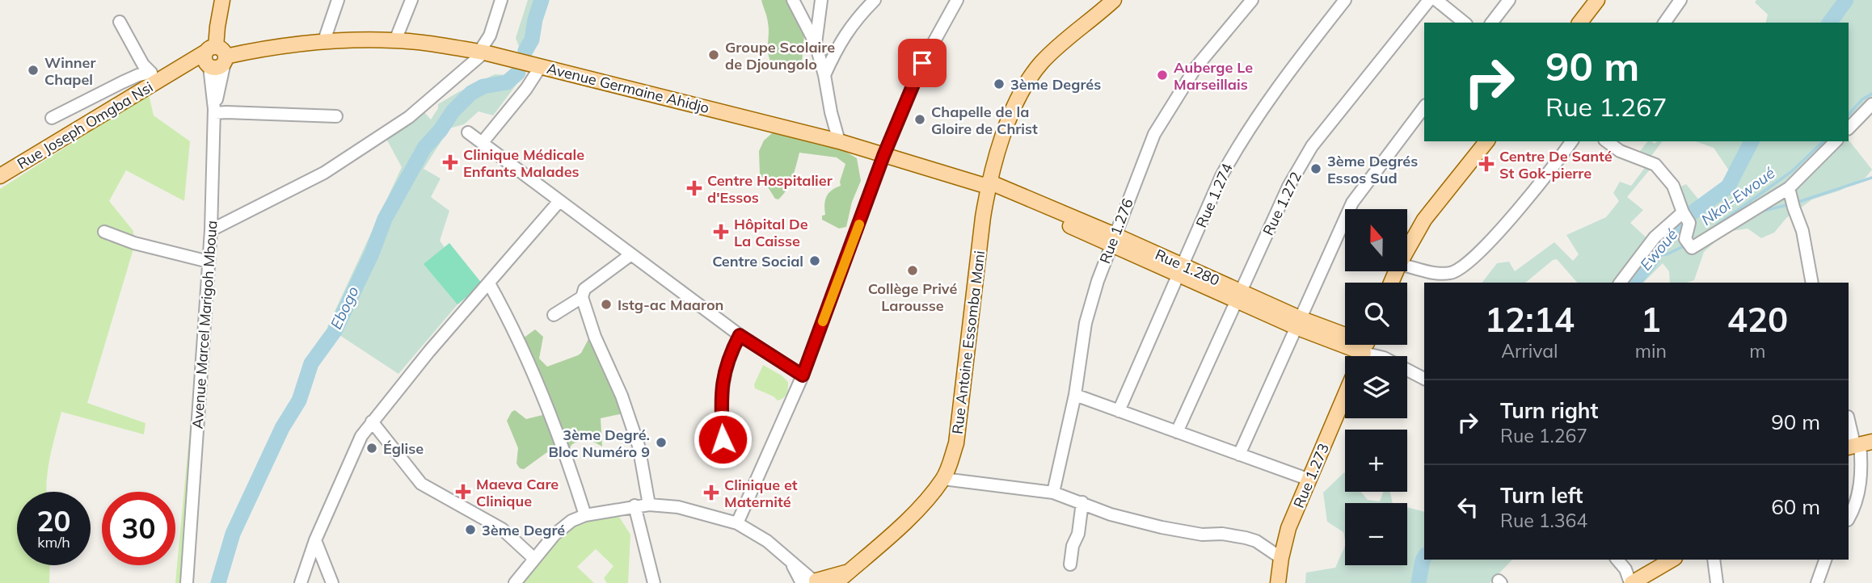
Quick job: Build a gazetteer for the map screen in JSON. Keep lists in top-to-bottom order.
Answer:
{
  "streets": {
    "main road": [
      "Avenue Germaine Ahidjo",
      "Rue Joseph Omgba Nsi",
      "Rue 1.280",
      "Rue Antoine Essomba Mani",
      "Rue 1.273"
    ],
    "street": [
      "Rue 1.274",
      "Rue 1.272",
      "Rue 1.276",
      "Avenue Marcel Marigoh Mboua"
    ]
  },
  "crossings": [
    ["Avenue Germaine Ahidjo", "Rue Joseph Omgba Nsi"],
    ["Avenue Germaine Ahidjo", "Rue 1.280"],
    ["Avenue Germaine Ahidjo", "Avenue Marcel Marigoh Mboua"],
    ["Avenue Germaine Ahidjo", "Rue Antoine Essomba Mani"],
    ["Rue Joseph Omgba Nsi", "Avenue Marcel Marigoh Mboua"],
    ["Rue 1.274", "Rue 1.280"],
    ["Rue 1.272", "Rue 1.280"],
    ["Rue 1.276", "Rue 1.280"],
    ["Rue 1.280", "Rue Antoine Essomba Mani"]
  ],
  "water": ["Nkol-Ewoué", "Ewoué", "Ebogo"],
  "places": {
    "other": [
      "Groupe Scolaire de Djoungolo",
      "Winner Chapel",
      "Auberge Le Marseillais",
      "3ème Degrés",
      "Chapelle de la Gloire de Christ",
      "3ème Degrés Essos Sud",
      "Centre Social",
      "Collège Privé Larousse",
      "Istg-ac Maaron",
      "3ème Degré. Bloc Numéro 9",
      "Église",
      "3ème Degré"
    ],
    "health": [
      "Clinique Médicale Enfants Malades",
      "Centre De Santé St Gok-pierre",
      "Centre Hospitalier d'Essos",
      "Hôpital De La Caisse",
      "Maeva Care Clinique",
      "Clinique et Maternité"
    ]
  },
  "north": "top",
  "page": {
    "turn": ["90 m", "Rue 1.267"],
    "map_buttons": ["+", "−"],
    "eta": [
      "12:14",
      "Arrival",
      "1",
      "min",
      "420",
      "m"
    ],
    "list": [
      {
        "name": "Turn right",
        "note": "Rue 1.267",
        "value": "90 m"
      },
      {
        "name": "Turn left",
        "note": "Rue 1.364",
        "value": "60 m"
      }
    ],
    "speed": "20 km/h",
    "limit": "30"
  }
}
